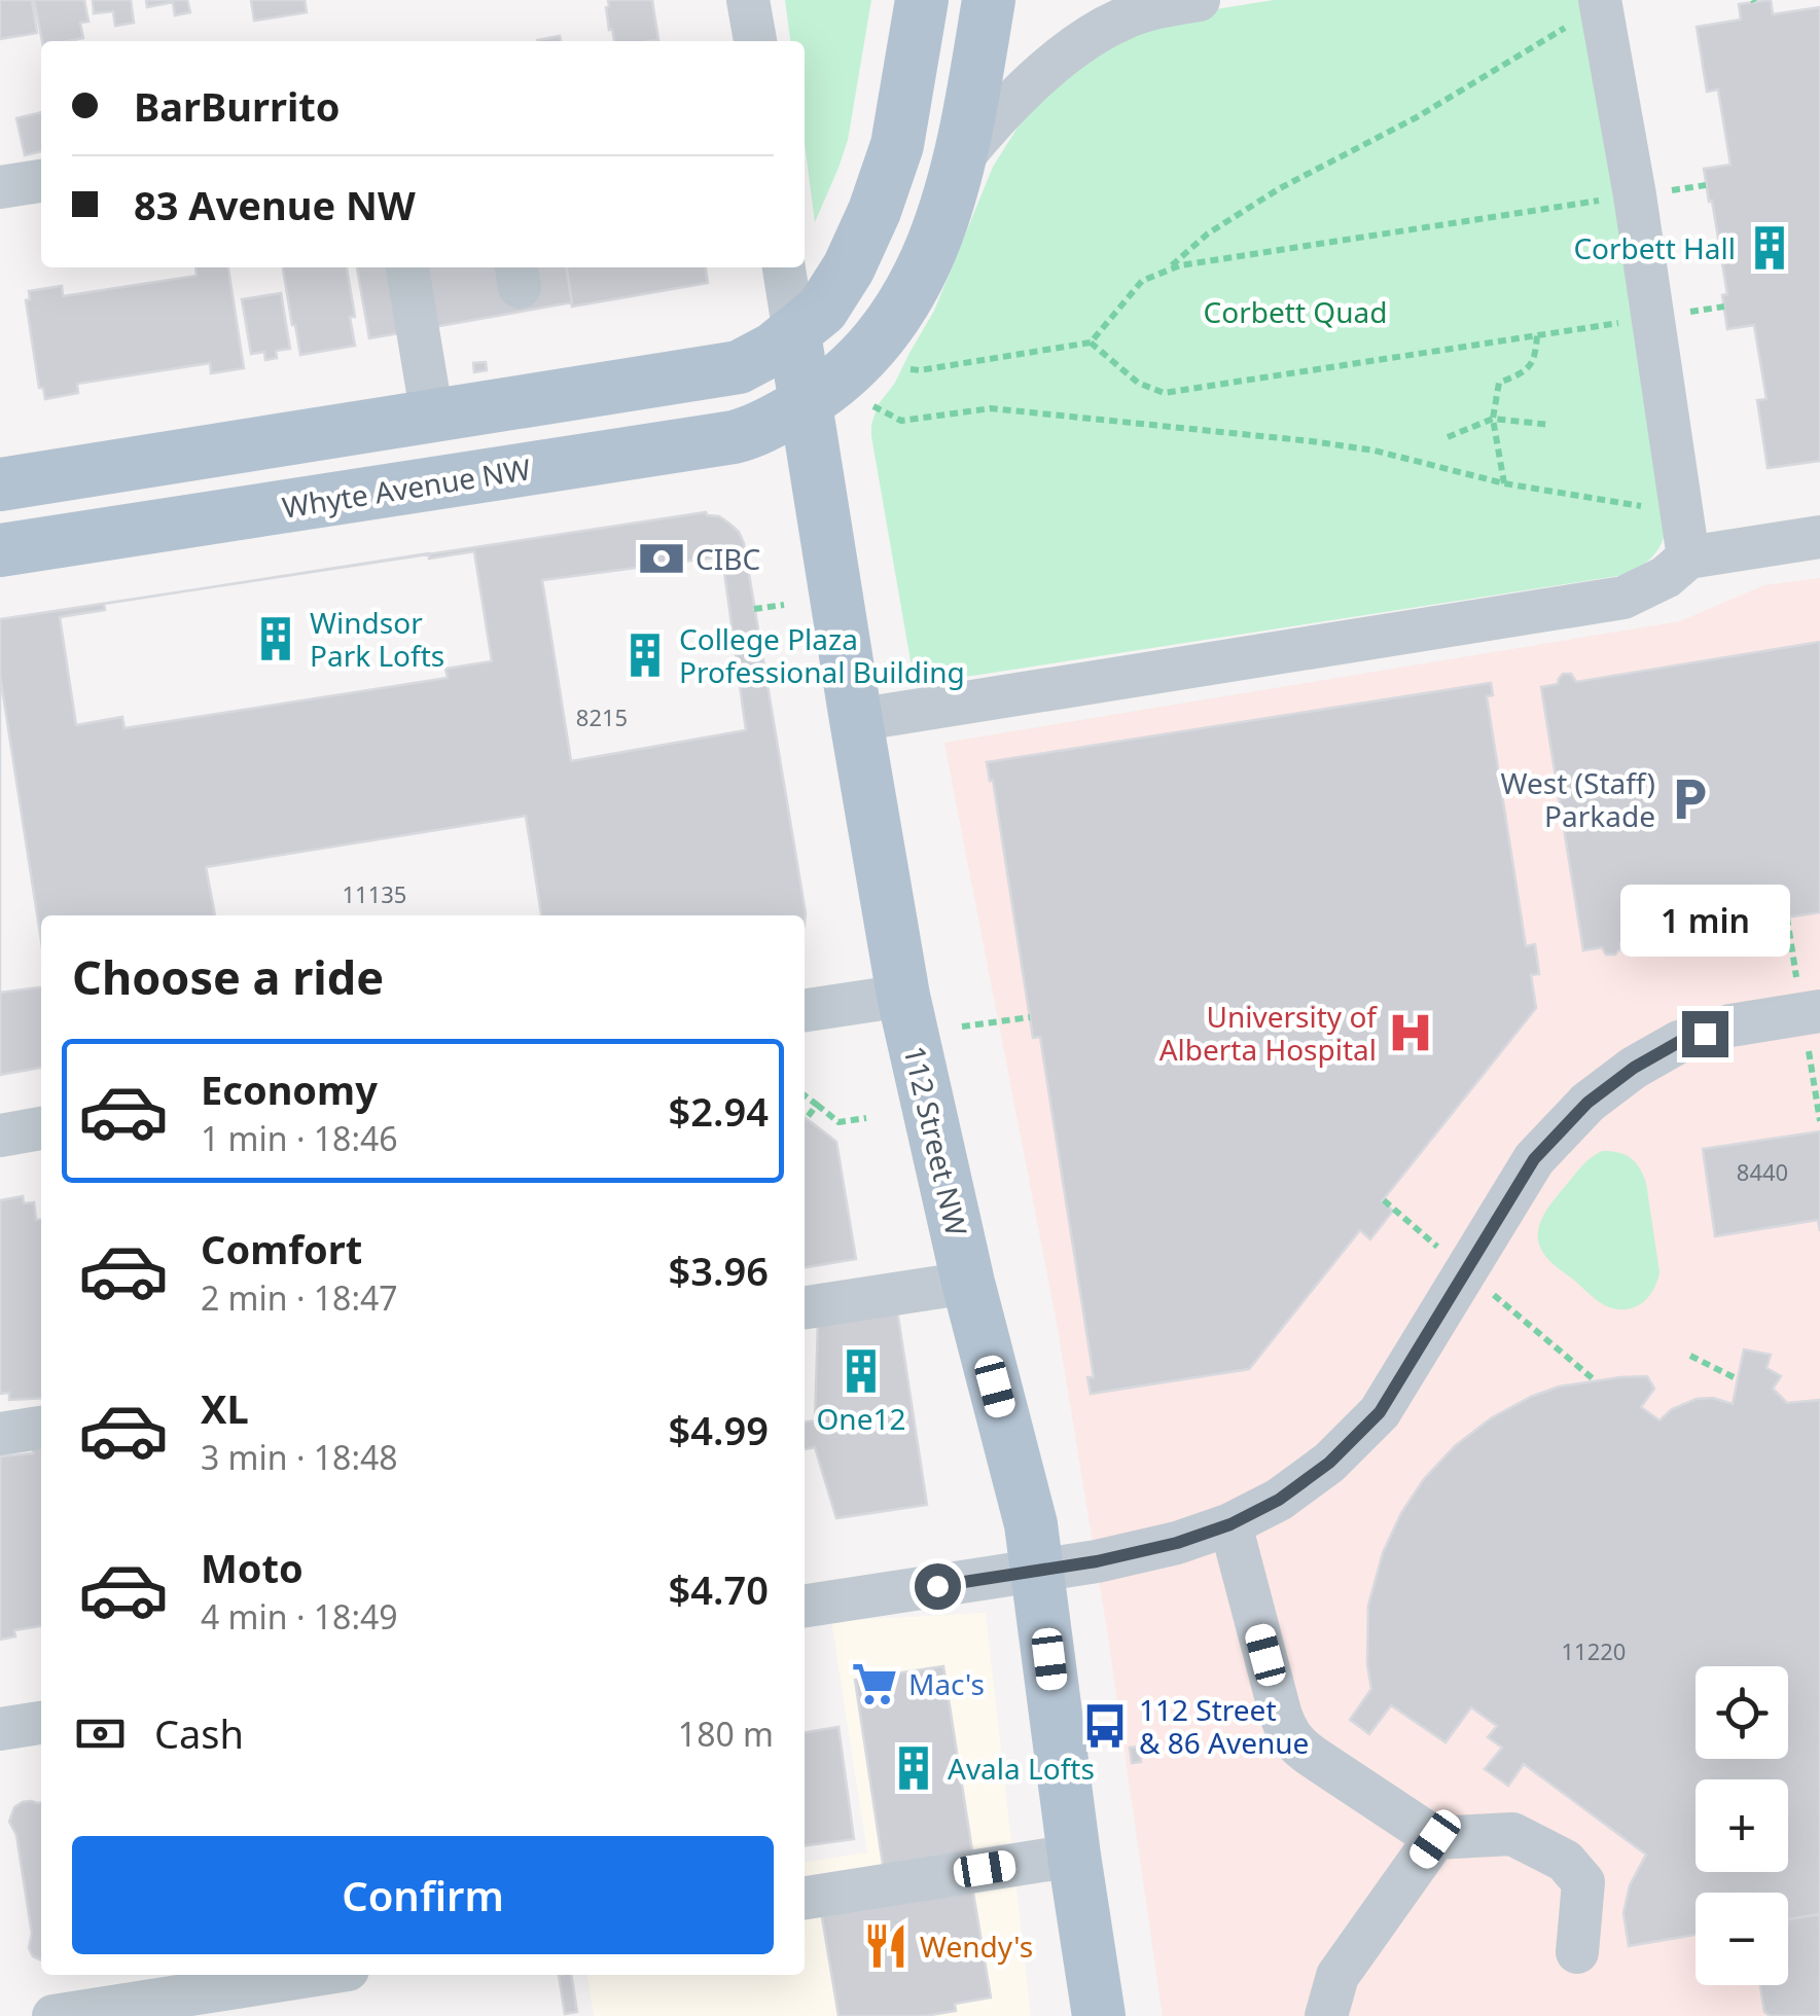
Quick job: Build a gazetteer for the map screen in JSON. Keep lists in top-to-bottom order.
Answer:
{
  "streets": {
    "main road": ["Whyte Avenue NW", "112 Street NW"]
  },
  "crossings": [
    ["Whyte Avenue NW", "112 Street NW"]
  ],
  "parks": ["Corbett Quad"],
  "places": {
    "building": [
      "Corbett Hall",
      "Windsor Park Lofts",
      "College Plaza Professional Building",
      "One12",
      "Avala Lofts"
    ],
    "bank": ["CIBC"],
    "parking": ["West (Staff) Parkade"],
    "hospital": ["University of Alberta Hospital"],
    "supermarket": ["Mac's"],
    "bus stop": ["112 Street & 86 Avenue"],
    "restaurant": ["Wendy's"]
  },
  "house_numbers": [
    "8215",
    "11135",
    "8440",
    "11220"
  ],
  "page": {
    "banner": ["BarBurrito", "83 Avenue NW"],
    "bubble": "1 min",
    "heading": "Choose a ride",
    "list": [
      {
        "name": "Economy",
        "note": "1 min · 18:46",
        "value": "$2.94"
      },
      {
        "name": "Comfort",
        "note": "2 min · 18:47",
        "value": "$3.96"
      },
      {
        "name": "XL",
        "note": "3 min · 18:48",
        "value": "$4.99"
      },
      {
        "name": "Moto",
        "note": "4 min · 18:49",
        "value": "$4.70"
      }
    ],
    "map_buttons": ["+", "−"],
    "pay": ["Cash", "180 m"],
    "buttons": "Confirm"
  }
}
